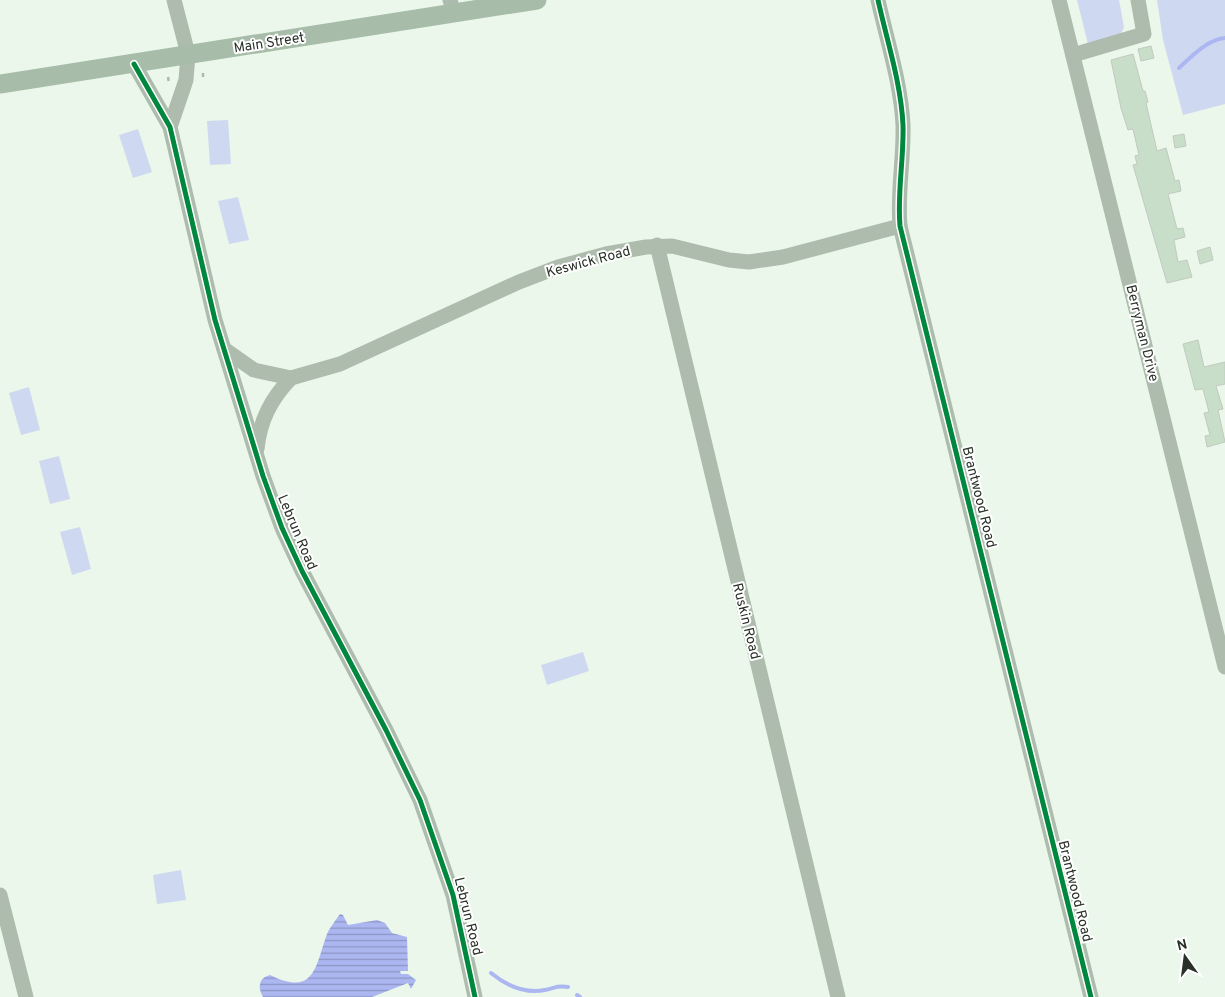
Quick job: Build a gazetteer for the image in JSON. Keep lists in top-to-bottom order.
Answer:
{
  "streets": {
    "main road": ["Main Street"],
    "street": [
      "Keswick Road",
      "Berryman Drive",
      "Brantwood Road",
      "Lebrun Road",
      "Ruskin Road"
    ]
  },
  "crossings": [
    ["Main Street", "Lebrun Road"],
    ["Keswick Road", "Brantwood Road"],
    ["Keswick Road", "Lebrun Road"],
    ["Keswick Road", "Ruskin Road"]
  ],
  "north": "top"
}
